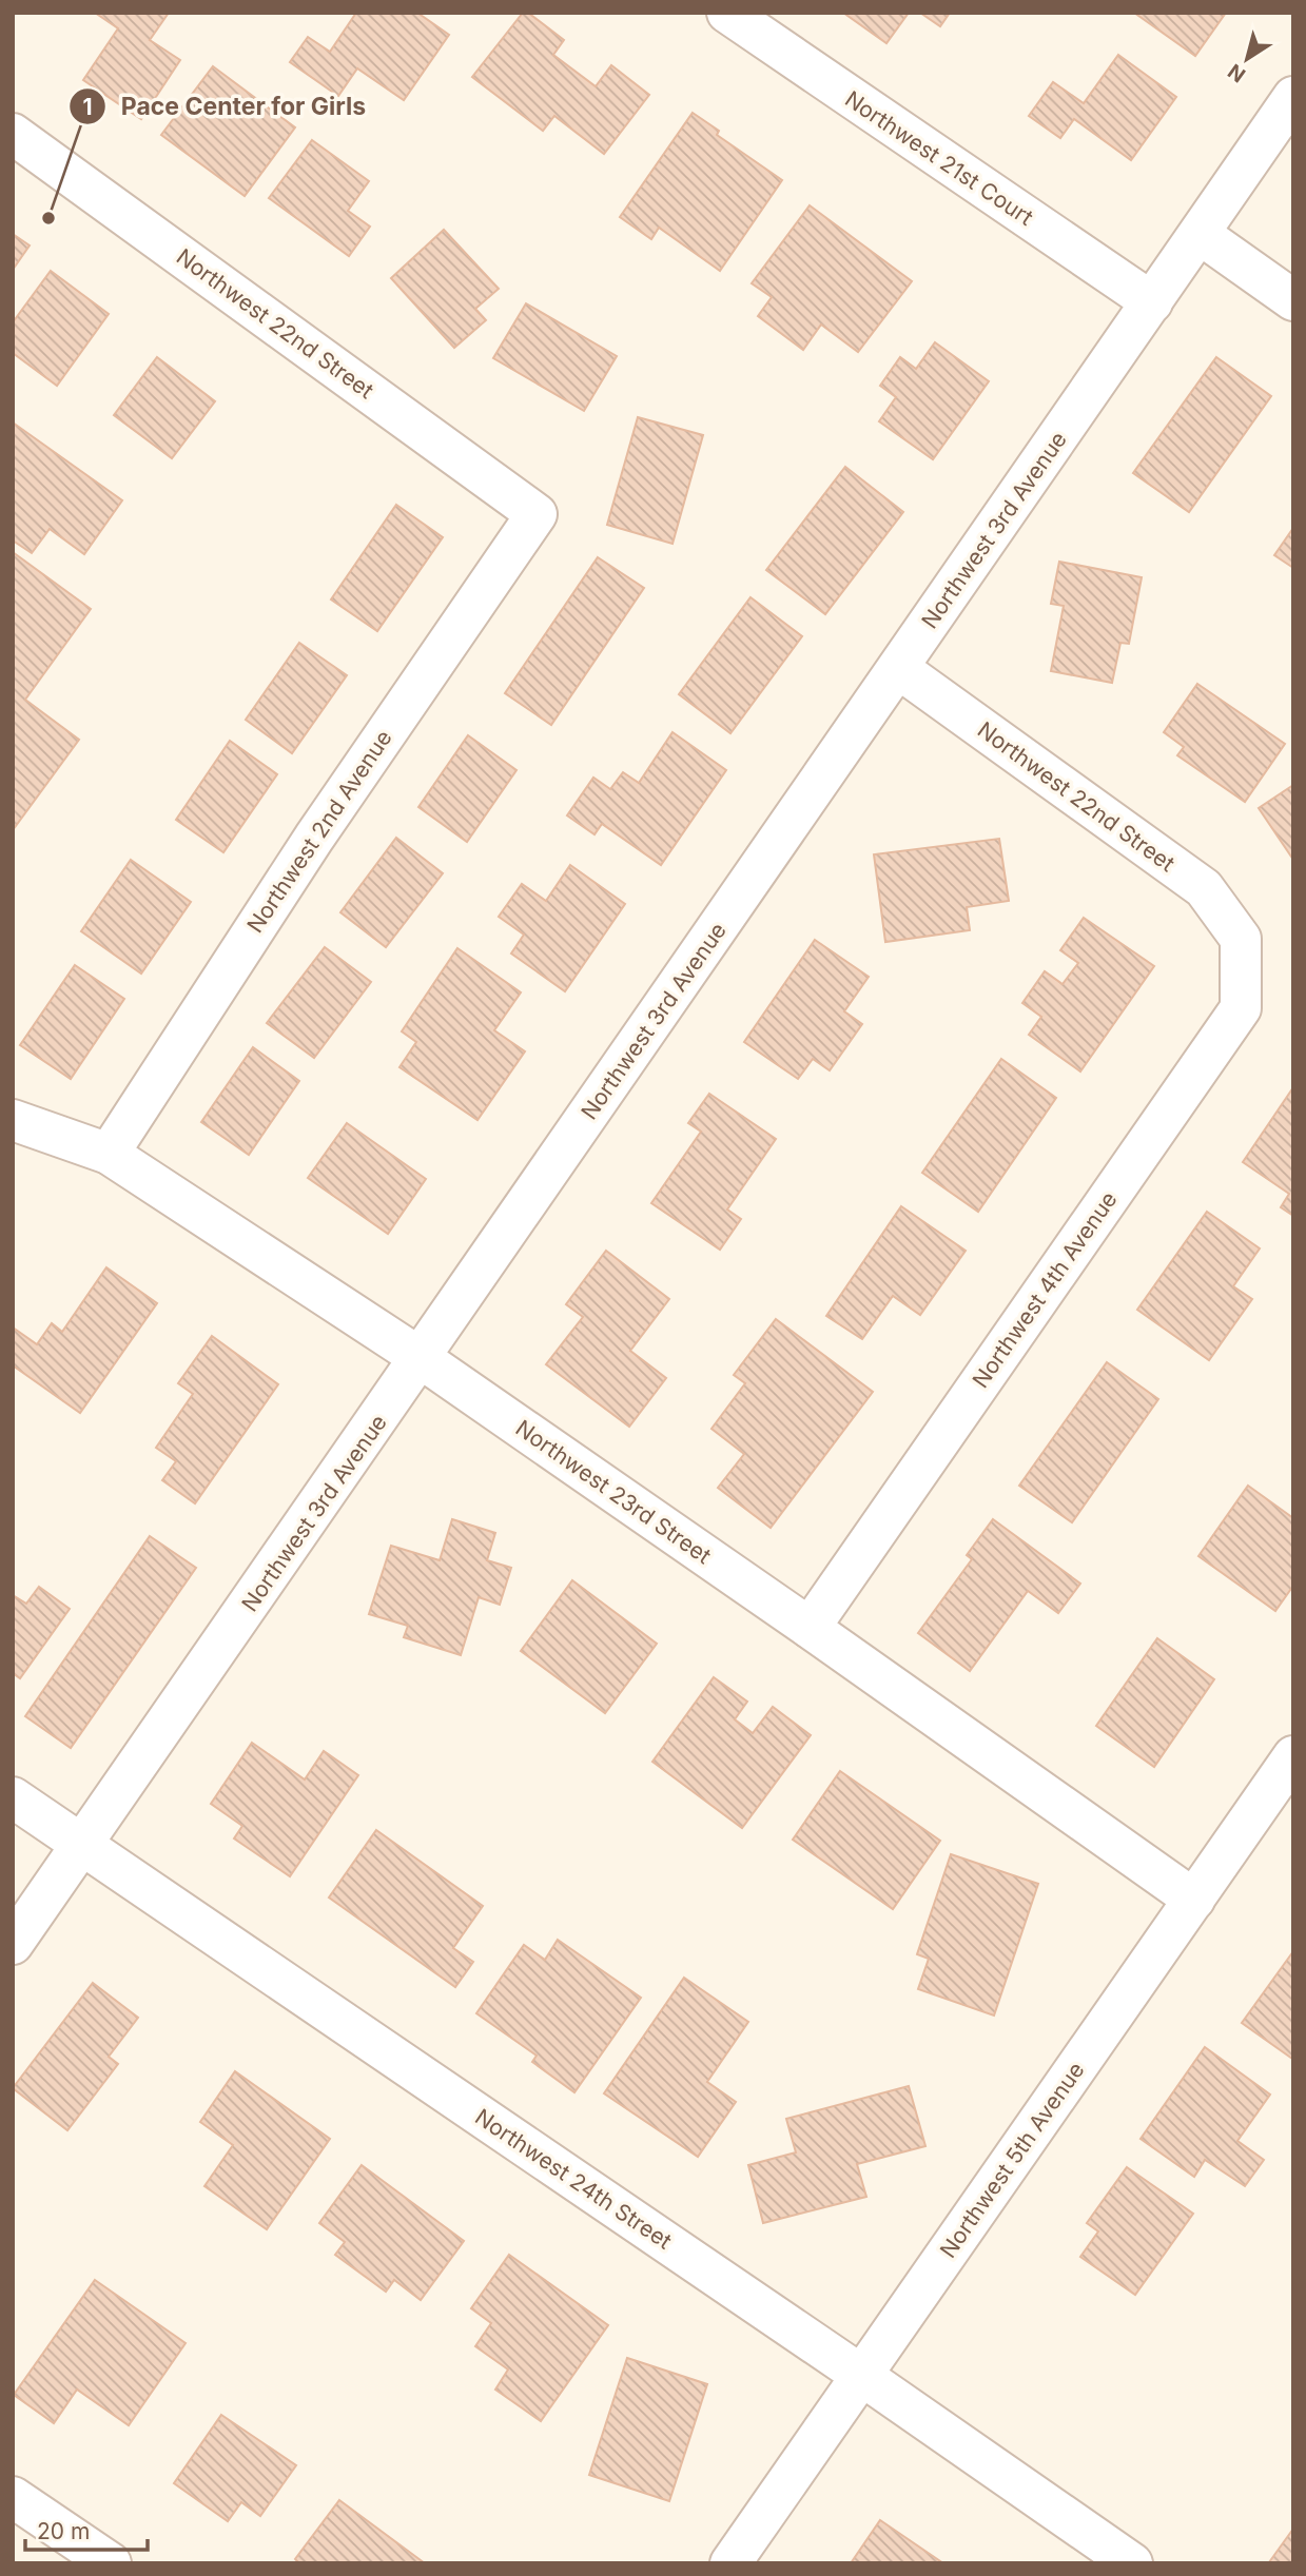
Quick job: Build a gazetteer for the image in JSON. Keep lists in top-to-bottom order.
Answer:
{
  "streets": {
    "street": [
      "Northwest 21st Court",
      "Northwest 22nd Street",
      "Northwest 3rd Avenue",
      "Northwest 2nd Avenue",
      "Northwest 4th Avenue",
      "Northwest 23rd Street",
      "Northwest 5th Avenue",
      "Northwest 24th Street"
    ]
  },
  "crossings": [
    ["Northwest 21st Court", "Northwest 3rd Avenue"],
    ["Northwest 22nd Street", "Northwest 3rd Avenue"],
    ["Northwest 22nd Street", "Northwest 2nd Avenue"],
    ["Northwest 22nd Street", "Northwest 4th Avenue"],
    ["Northwest 3rd Avenue", "Northwest 23rd Street"],
    ["Northwest 3rd Avenue", "Northwest 24th Street"],
    ["Northwest 2nd Avenue", "Northwest 23rd Street"],
    ["Northwest 4th Avenue", "Northwest 23rd Street"],
    ["Northwest 23rd Street", "Northwest 5th Avenue"],
    ["Northwest 5th Avenue", "Northwest 24th Street"]
  ],
  "places": ["Pace Center for Girls"],
  "scale_bar": "20 m",
  "north": "bottom left"
}
